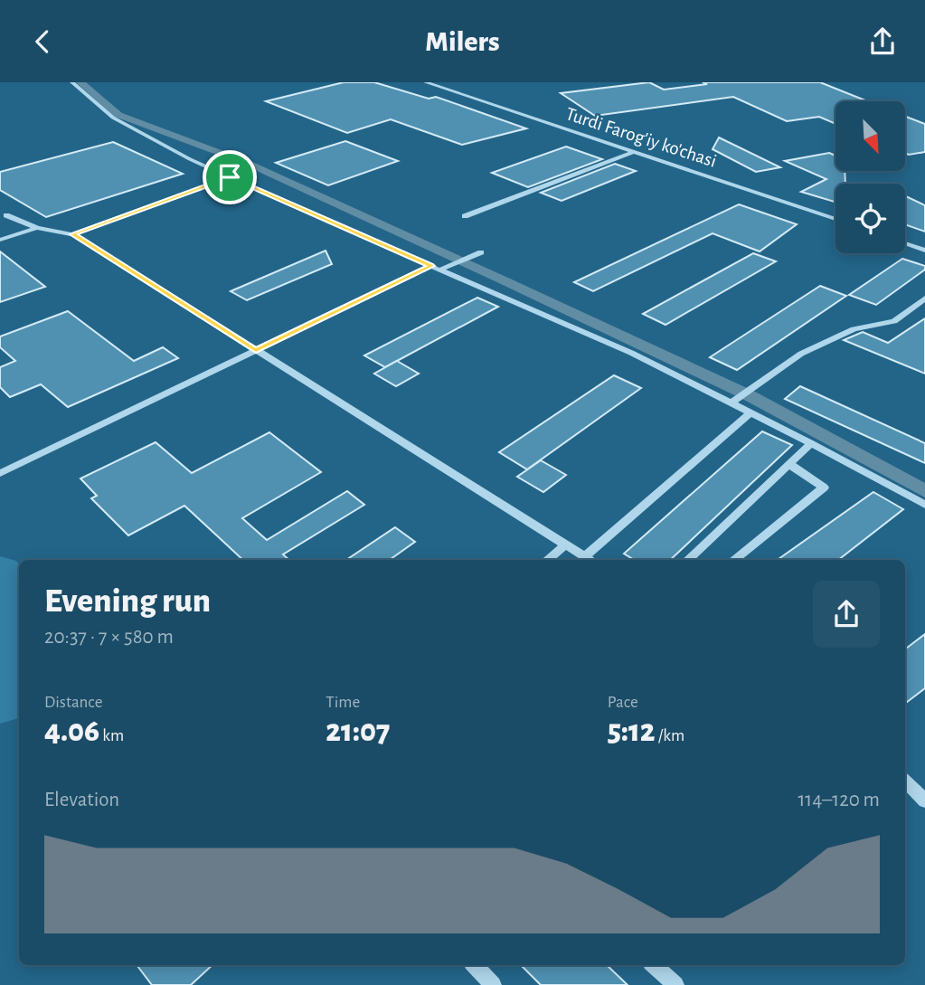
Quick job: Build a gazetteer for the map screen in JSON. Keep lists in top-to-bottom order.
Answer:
{
  "streets": {
    "street": ["Turdi Farog'iy ko'chasi"]
  },
  "north": "bottom right",
  "page": {
    "header": "Milers",
    "heading": ["Evening run", "20:37 · 7 × 580 m"],
    "stats": [
      ["Distance", "4.06 km"],
      ["Time", "21:07"],
      ["Pace", "5:12 /km"]
    ],
    "chart": ["Elevation", "114–120 m"]
  }
}
